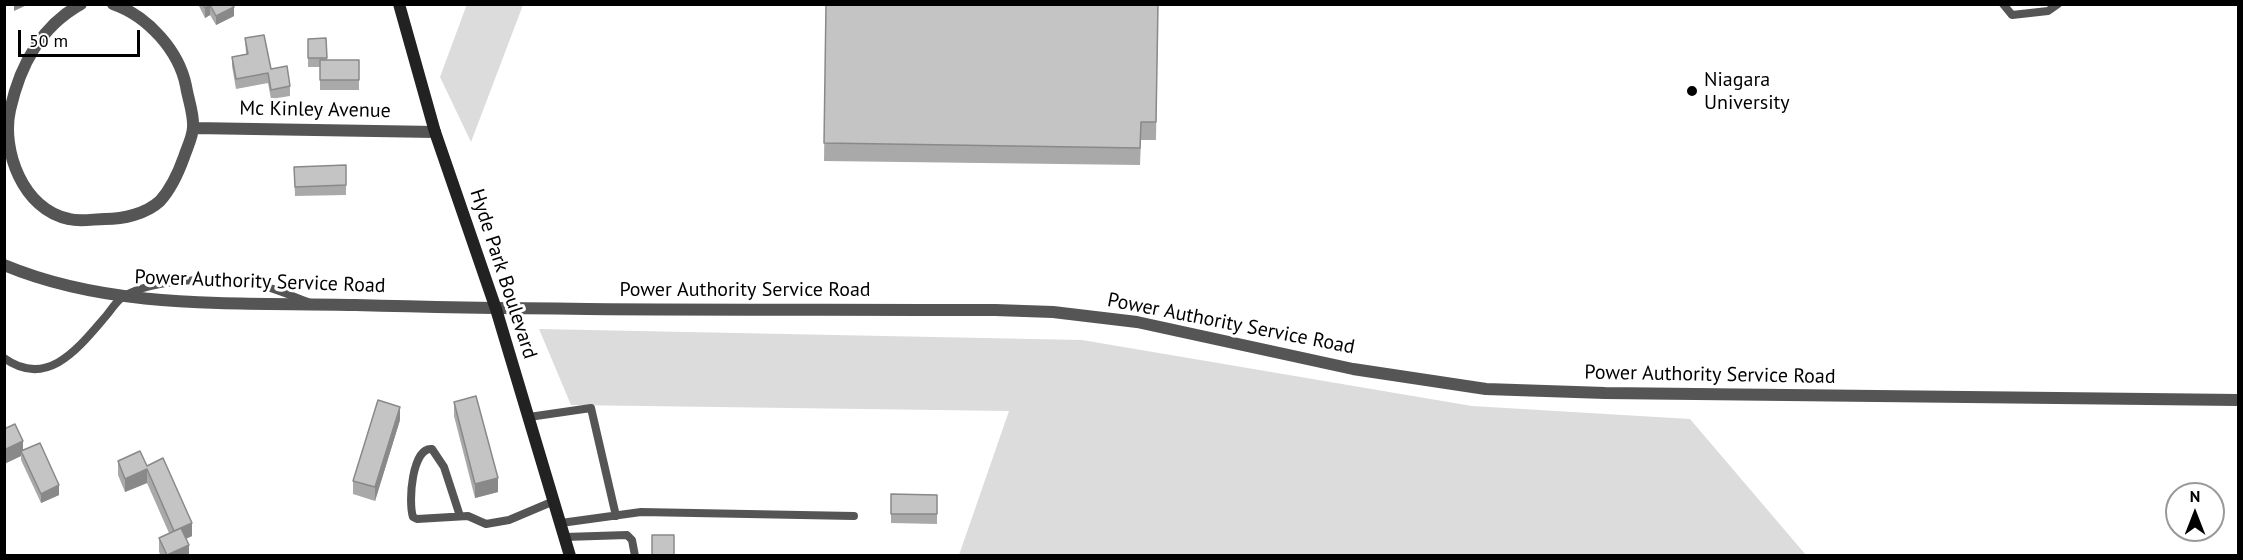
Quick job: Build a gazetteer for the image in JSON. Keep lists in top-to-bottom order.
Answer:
{
  "streets": {
    "main road": ["Hyde Park Boulevard"],
    "street": ["Mc Kinley Avenue", "Power Authority Service Road"]
  },
  "crossings": [
    ["Mc Kinley Avenue", "Hyde Park Boulevard"],
    ["Hyde Park Boulevard", "Power Authority Service Road"]
  ],
  "places": ["Niagara University"],
  "scale_bar": "50 m",
  "north": "top"
}
